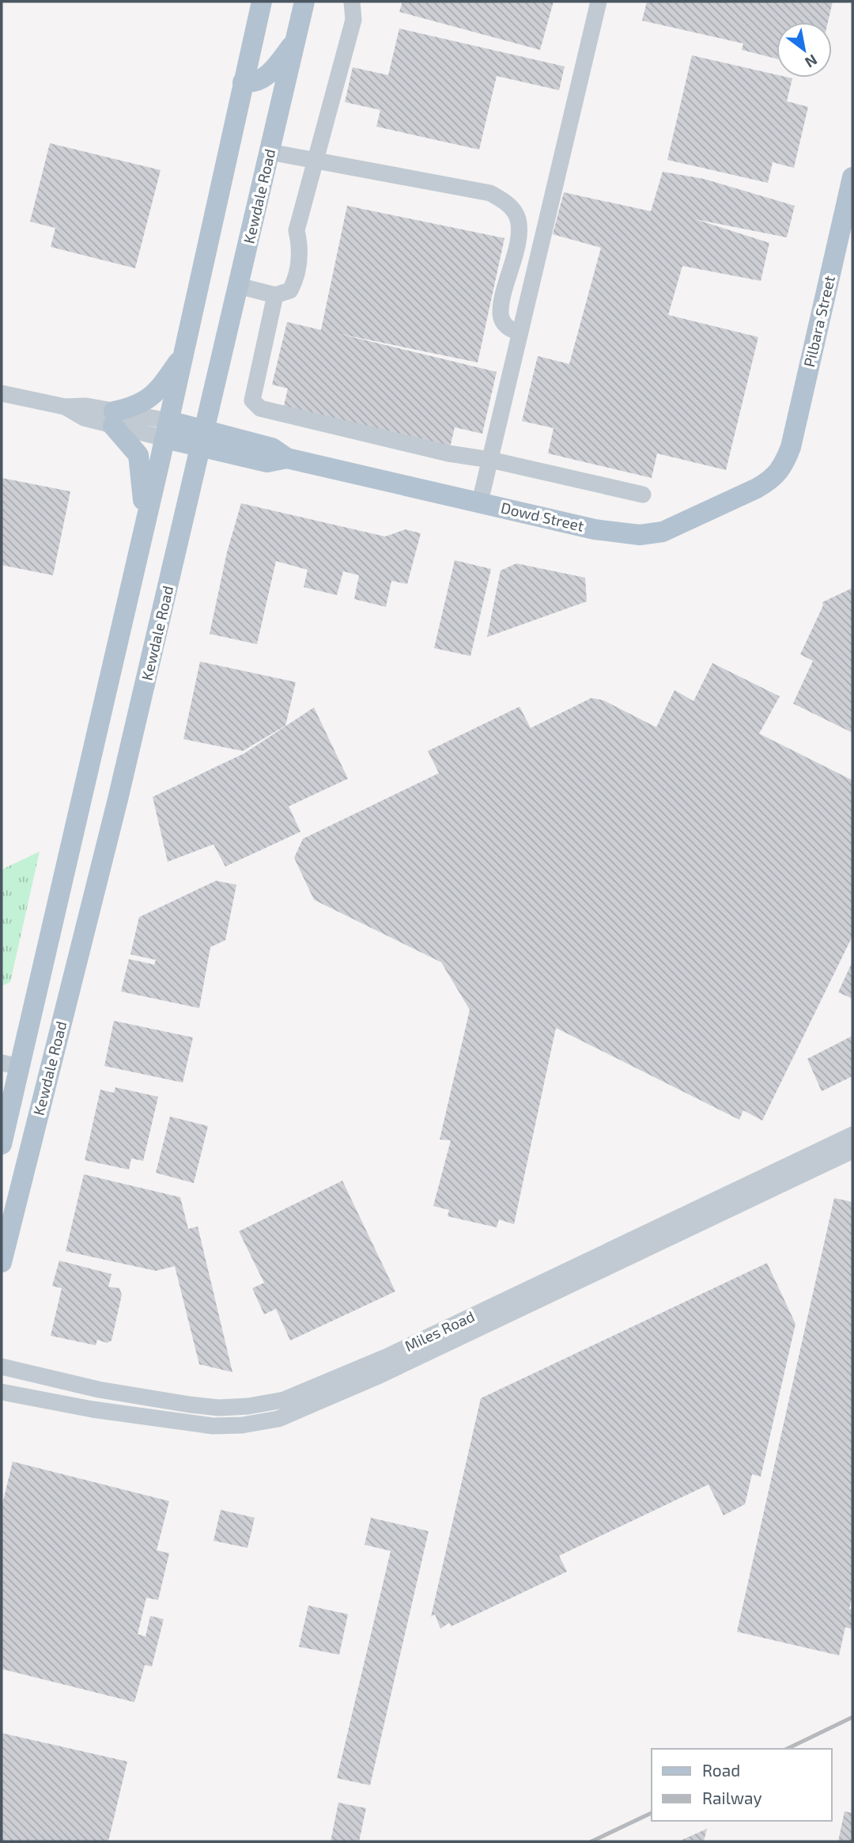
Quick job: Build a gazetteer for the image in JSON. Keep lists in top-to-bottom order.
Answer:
{
  "streets": {
    "main road": ["Kewdale Road", "Pilbara Street", "Dowd Street"],
    "street": ["Miles Road"]
  },
  "crossings": [
    ["Kewdale Road", "Dowd Street"],
    ["Pilbara Street", "Dowd Street"]
  ],
  "legend": ["Road", "Railway"],
  "north": "bottom right"
}
